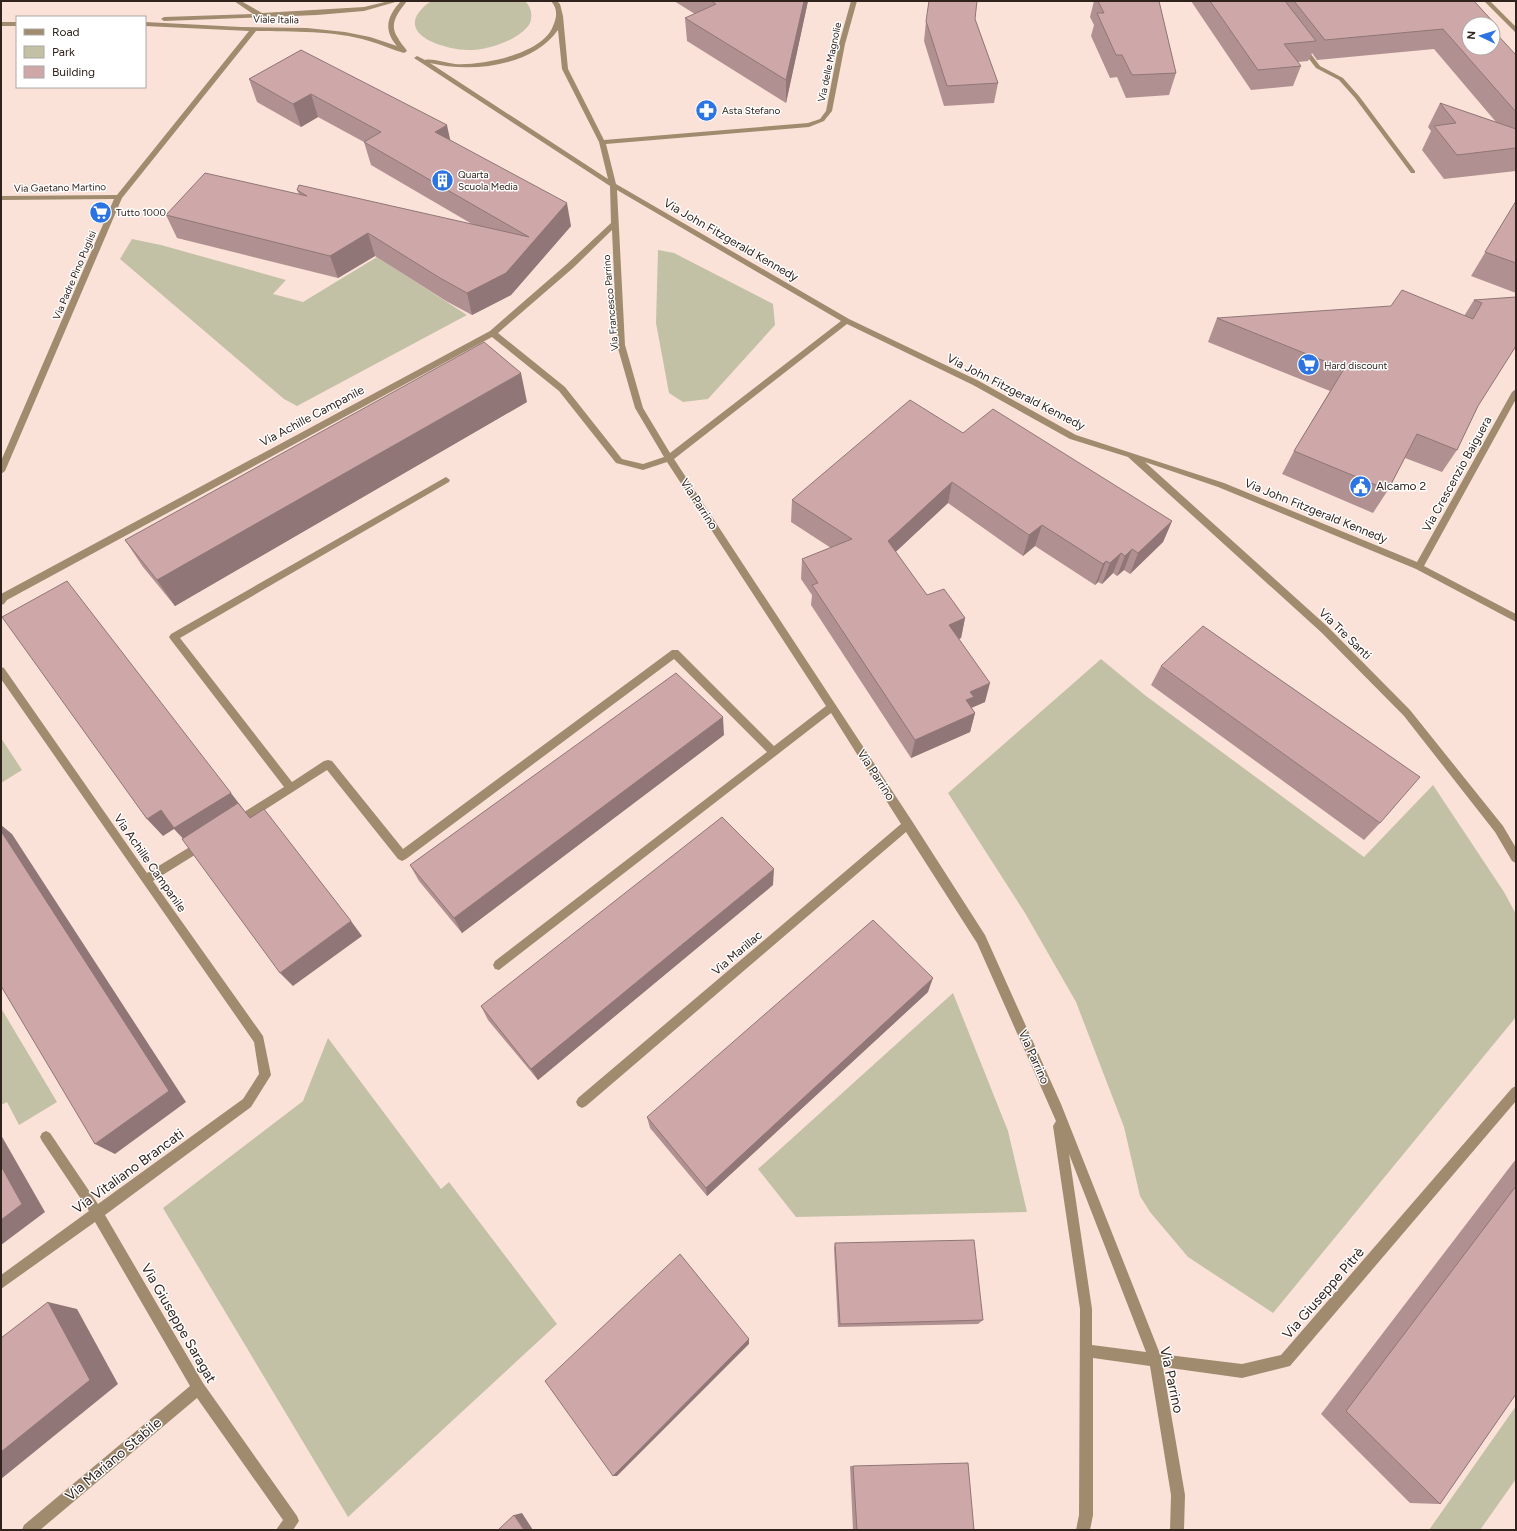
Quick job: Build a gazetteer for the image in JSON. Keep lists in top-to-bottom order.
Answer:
{
  "streets": {
    "street": [
      "Viale Italia",
      "Via delle Magnolie",
      "Via Gaetano Martino",
      "Via John Fitzgerald Kennedy",
      "Via Padre Pino Puglisi",
      "Via Francesco Parrino",
      "Via Achille Campanile",
      "Via Crescenzio Baiguera",
      "Via Parrino",
      "Via Tre Santi",
      "Via Marillac",
      "Via Vitaliano Brancati",
      "Via Giuseppe Pitrè",
      "Via Giuseppe Saragat",
      "Via Mariano Stabile"
    ]
  },
  "crossings": [
    ["Viale Italia", "Via John Fitzgerald Kennedy"],
    ["Viale Italia", "Via Padre Pino Puglisi"],
    ["Via Gaetano Martino", "Via Padre Pino Puglisi"],
    ["Via John Fitzgerald Kennedy", "Via Francesco Parrino"],
    ["Via John Fitzgerald Kennedy", "Via Crescenzio Baiguera"],
    ["Via John Fitzgerald Kennedy", "Via Tre Santi"],
    ["Via Francesco Parrino", "Via Achille Campanile"],
    ["Via Francesco Parrino", "Via Parrino"],
    ["Via Achille Campanile", "Via Vitaliano Brancati"],
    ["Via Parrino", "Via Marillac"],
    ["Via Parrino", "Via Giuseppe Pitrè"],
    ["Via Vitaliano Brancati", "Via Giuseppe Saragat"],
    ["Via Giuseppe Saragat", "Via Mariano Stabile"]
  ],
  "places": {
    "pharmacy": ["Asta Stefano"],
    "building": ["Quarta Scuola Media"],
    "supermarket": ["Tutto 1000", "Hard discount"],
    "public building": ["Alcamo 2"]
  },
  "legend": ["Road", "Park", "Building"],
  "north": "left"
}
